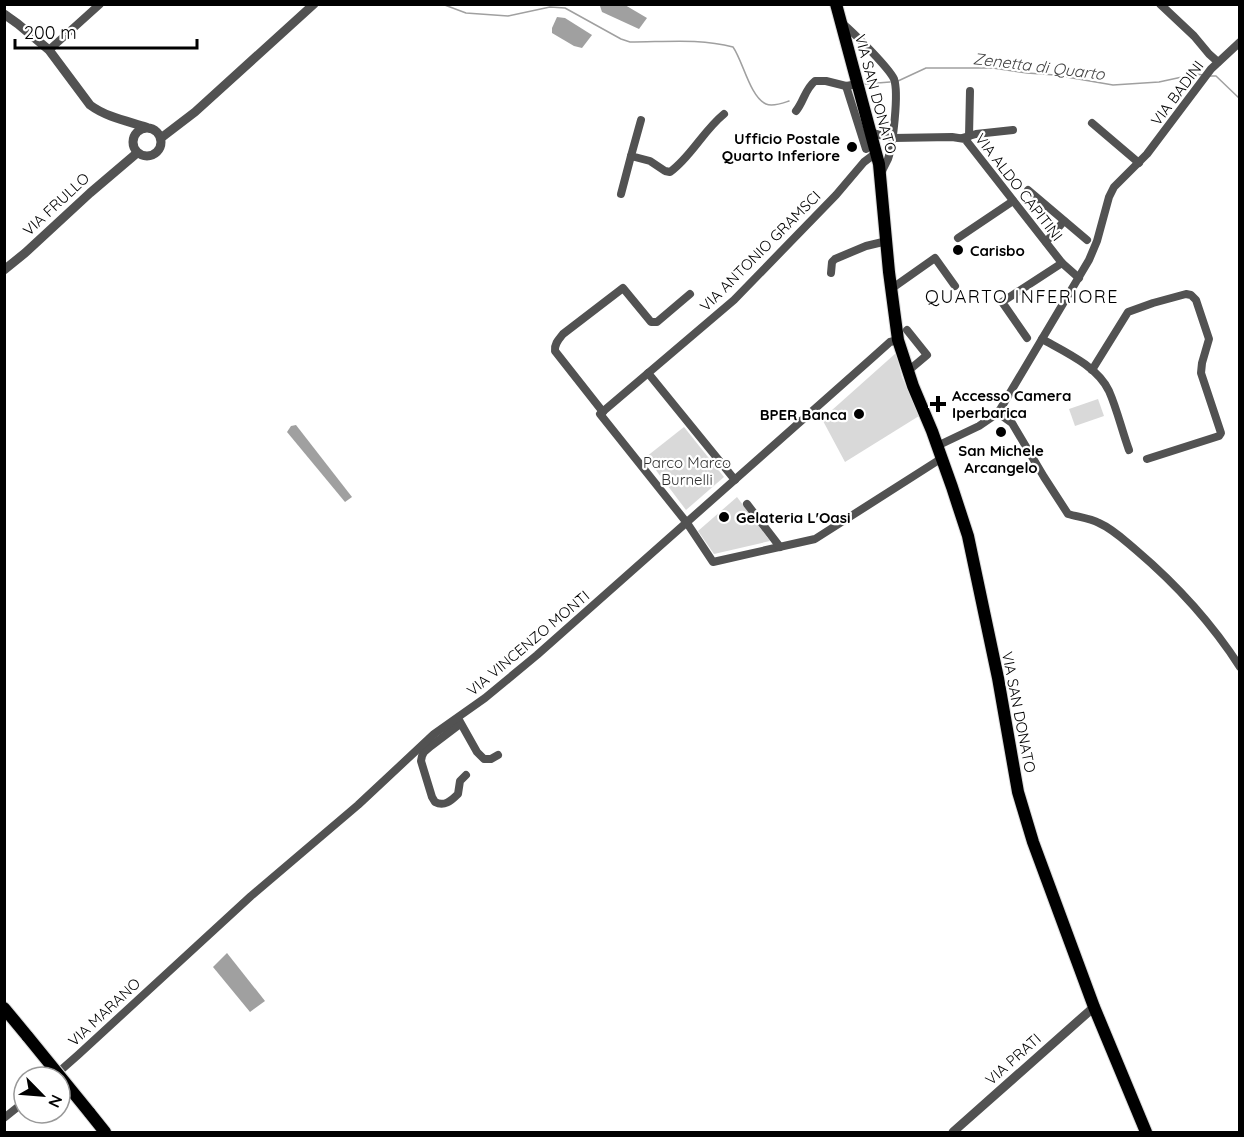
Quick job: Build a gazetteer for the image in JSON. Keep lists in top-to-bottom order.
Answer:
{
  "streets": {
    "main road": ["VIA SAN DONATO"],
    "street": [
      "VIA BADINI",
      "VIA ALDO CAPITINI",
      "VIA FRULLO",
      "VIA ANTONIO GRAMSCI",
      "VIA VINCENZO MONTI",
      "VIA MARANO",
      "VIA PRATI"
    ]
  },
  "crossings": [
    ["VIA BADINI", "VIA SAN DONATO"],
    ["VIA BADINI", "VIA ALDO CAPITINI"],
    ["VIA BADINI", "VIA ANTONIO GRAMSCI"],
    ["VIA SAN DONATO", "VIA ALDO CAPITINI"],
    ["VIA SAN DONATO", "VIA ANTONIO GRAMSCI"],
    ["VIA SAN DONATO", "VIA VINCENZO MONTI"],
    ["VIA SAN DONATO", "VIA PRATI"],
    ["VIA ALDO CAPITINI", "VIA ANTONIO GRAMSCI"],
    ["VIA ANTONIO GRAMSCI", "VIA VINCENZO MONTI"],
    ["VIA VINCENZO MONTI", "VIA MARANO"]
  ],
  "districts": ["QUARTO INFERIORE"],
  "water": ["Zenetta di Quarto"],
  "parks": ["Parco Marco Burnelli"],
  "places": {
    "other": [
      "Ufficio Postale Quarto Inferiore",
      "Carisbo",
      "BPER Banca",
      "San Michele Arcangelo",
      "Gelateria L'Oasi"
    ],
    "health": ["Accesso Camera Iperbarica"]
  },
  "scale_bar": "200 m",
  "north": "bottom right"
}
